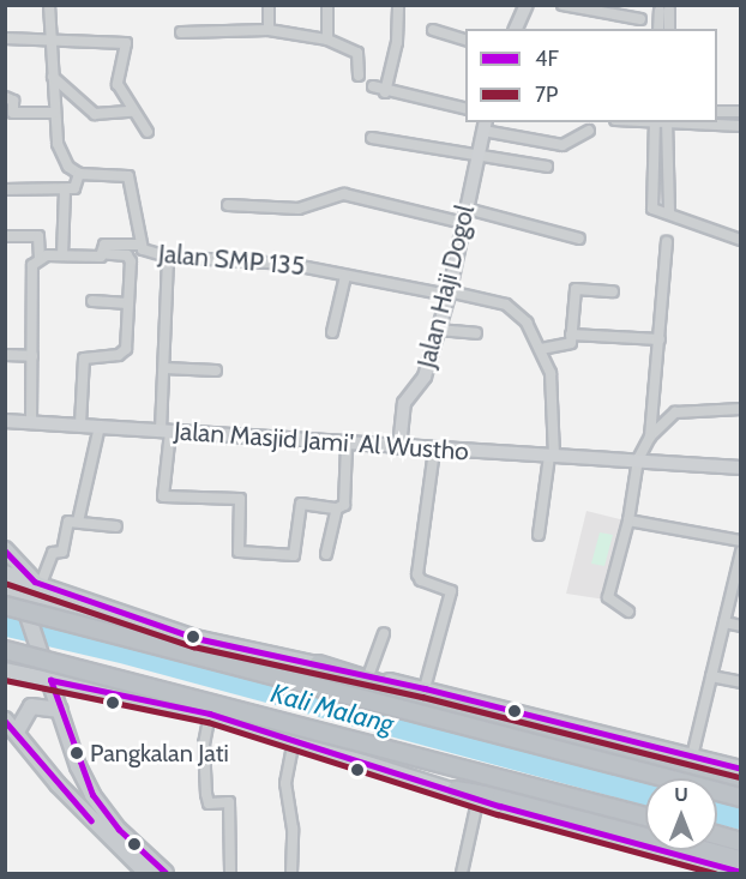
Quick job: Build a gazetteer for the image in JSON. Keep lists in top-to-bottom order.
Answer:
{
  "streets": {
    "street": ["Jalan SMP 135", "Jalan Haji Dogol", "Jalan Masjid Jami' Al Wustho"]
  },
  "crossings": [
    ["Jalan SMP 135", "Jalan Haji Dogol"],
    ["Jalan SMP 135", "Jalan Masjid Jami' Al Wustho"],
    ["Jalan Haji Dogol", "Jalan Masjid Jami' Al Wustho"]
  ],
  "water": ["Kali Malang"],
  "places": ["Pangkalan Jati"],
  "lines": ["transit line 4F", "transit line 7P"],
  "legend": ["4F", "7P"],
  "north": "top"
}
